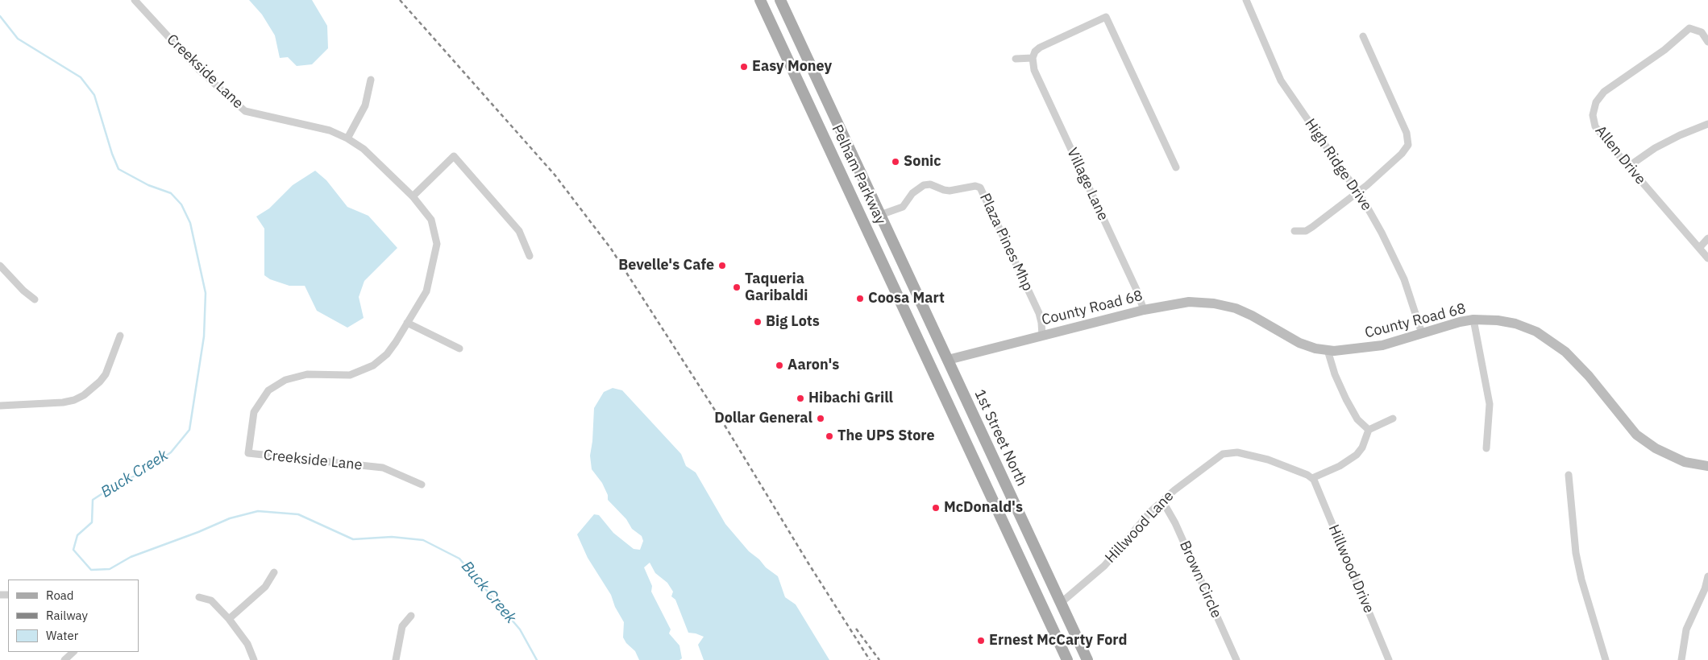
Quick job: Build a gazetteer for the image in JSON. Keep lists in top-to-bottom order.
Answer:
{
  "streets": {
    "main road": ["Pelham Parkway", "1st Street North"],
    "street": [
      "Creekside Lane",
      "Allen Drive",
      "High Ridge Drive",
      "Village Lane",
      "Plaza Pines Mhp",
      "County Road 68",
      "Hillwood Lane",
      "Hillwood Drive",
      "Brown Circle"
    ]
  },
  "crossings": [
    ["High Ridge Drive", "County Road 68"],
    ["Pelham Parkway", "Plaza Pines Mhp"],
    ["Pelham Parkway", "County Road 68"],
    ["Pelham Parkway", "1st Street North"],
    ["Village Lane", "County Road 68"],
    ["Plaza Pines Mhp", "County Road 68"],
    ["County Road 68", "1st Street North"],
    ["1st Street North", "Hillwood Lane"],
    ["Hillwood Lane", "Hillwood Drive"],
    ["Hillwood Lane", "Brown Circle"]
  ],
  "water": ["Buck Creek"],
  "places": [
    "Easy Money",
    "Sonic",
    "Bevelle's Cafe",
    "Taqueria Garibaldi",
    "Coosa Mart",
    "Big Lots",
    "Aaron's",
    "Hibachi Grill",
    "Dollar General",
    "The UPS Store",
    "McDonald's",
    "Ernest McCarty Ford"
  ],
  "legend": ["Road", "Railway", "Water"]
}
